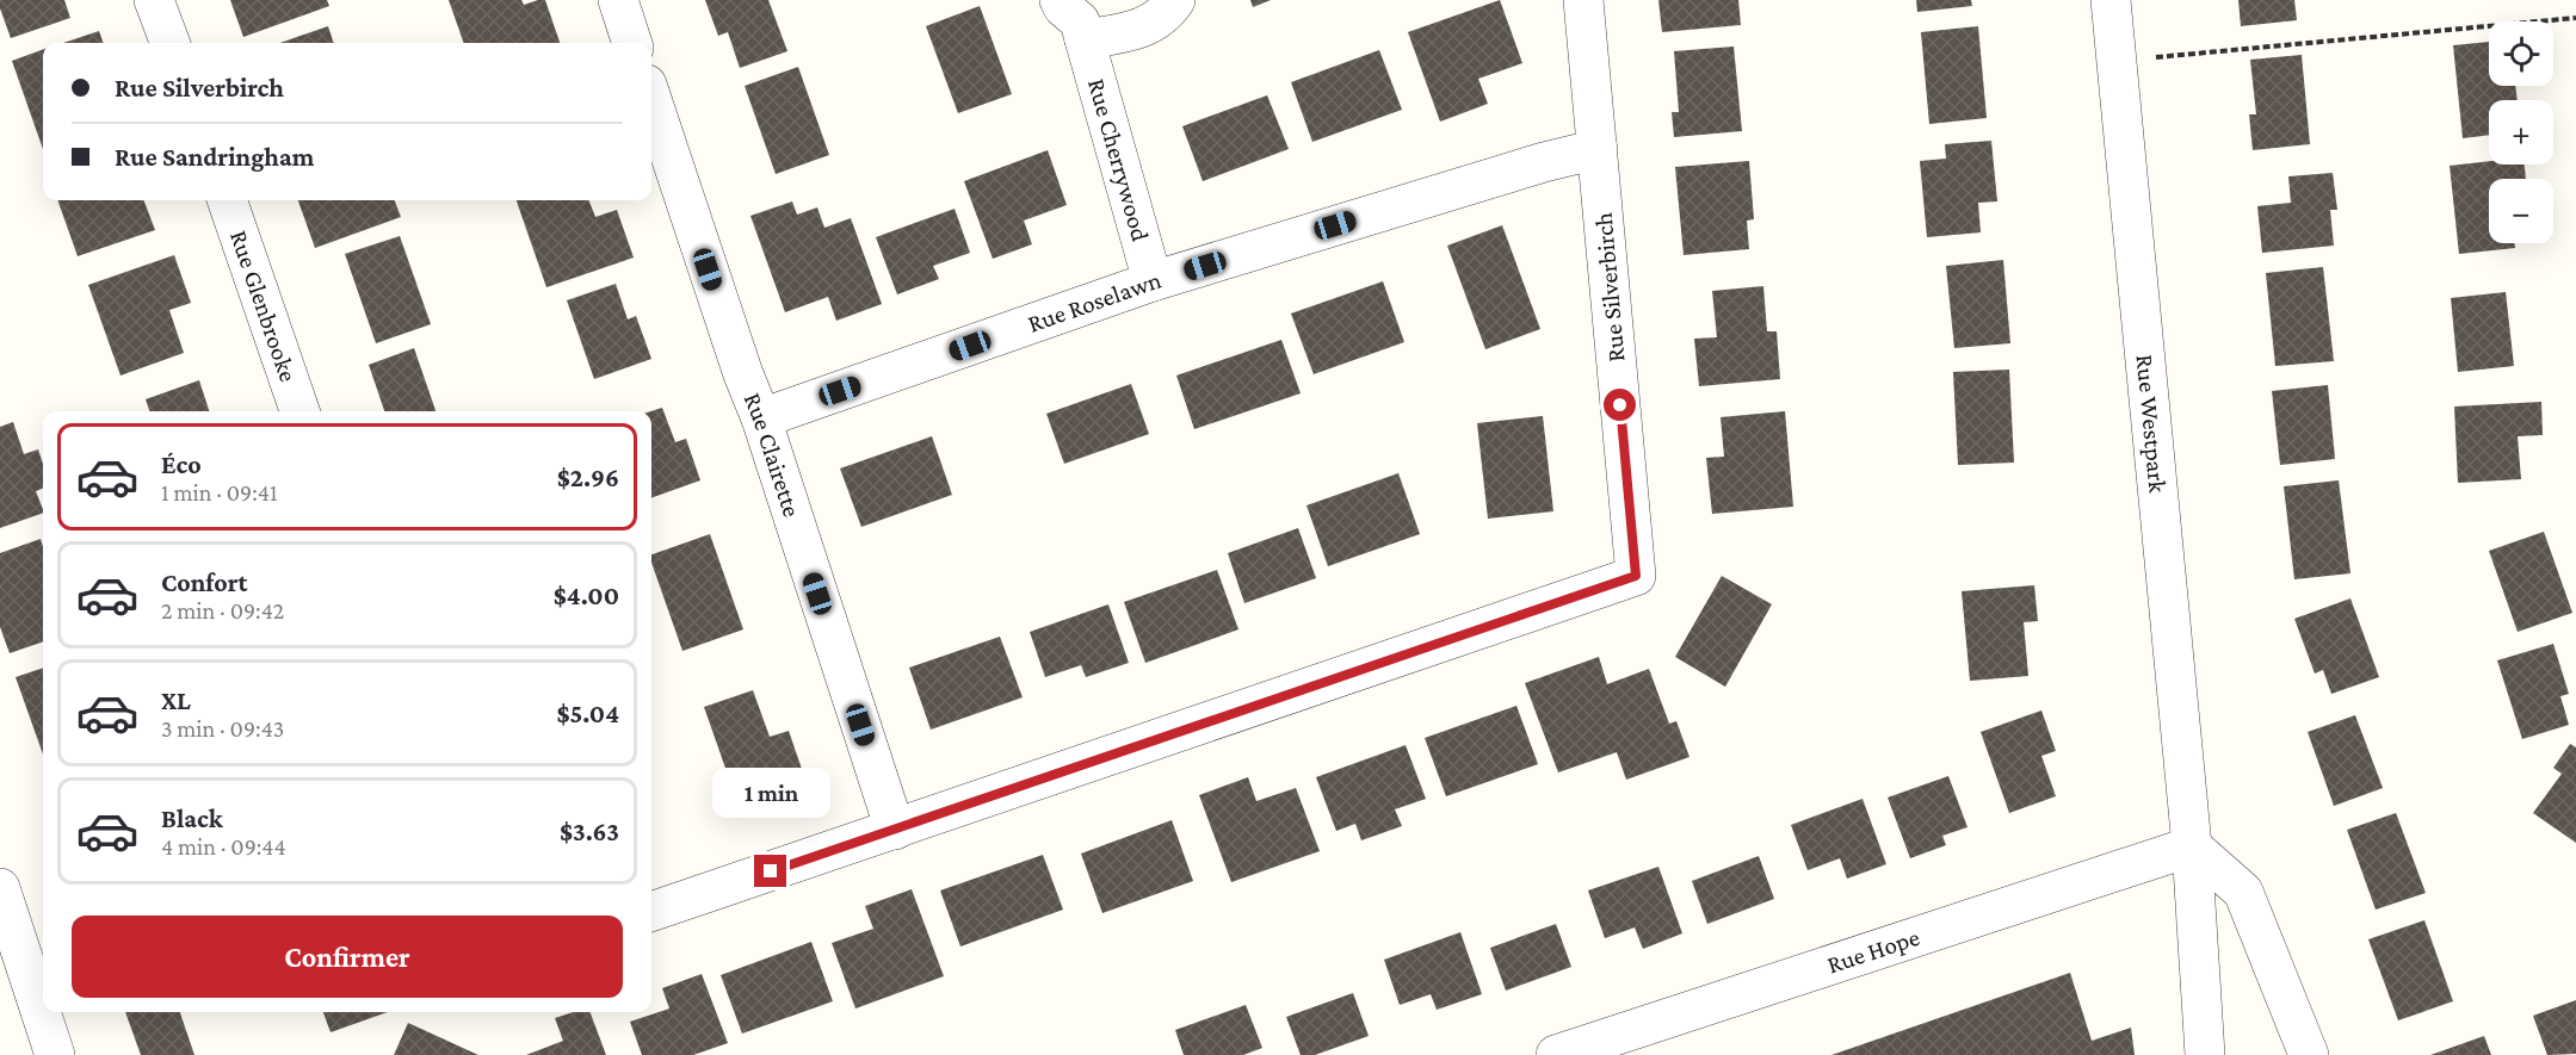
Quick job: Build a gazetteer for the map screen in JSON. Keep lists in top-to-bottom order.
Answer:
{
  "streets": {
    "street": [
      "Rue Cherrywood",
      "Rue Silverbirch",
      "Rue Roselawn",
      "Rue Glenbrooke",
      "Rue Westpark",
      "Rue Clairette",
      "Rue Hope"
    ]
  },
  "crossings": [
    ["Rue Cherrywood", "Rue Roselawn"],
    ["Rue Silverbirch", "Rue Roselawn"],
    ["Rue Silverbirch", "Rue Clairette"],
    ["Rue Roselawn", "Rue Clairette"],
    ["Rue Westpark", "Rue Hope"]
  ],
  "page": {
    "map_buttons": ["+", "−"],
    "banner": ["Rue Silverbirch", "Rue Sandringham"],
    "list": [
      {
        "name": "Éco",
        "note": "1 min · 09:41",
        "value": "$2.96"
      },
      {
        "name": "Confort",
        "note": "2 min · 09:42",
        "value": "$4.00"
      },
      {
        "name": "XL",
        "note": "3 min · 09:43",
        "value": "$5.04"
      },
      {
        "name": "Black",
        "note": "4 min · 09:44",
        "value": "$3.63"
      }
    ],
    "bubble": "1 min",
    "buttons": "Confirmer"
  }
}
